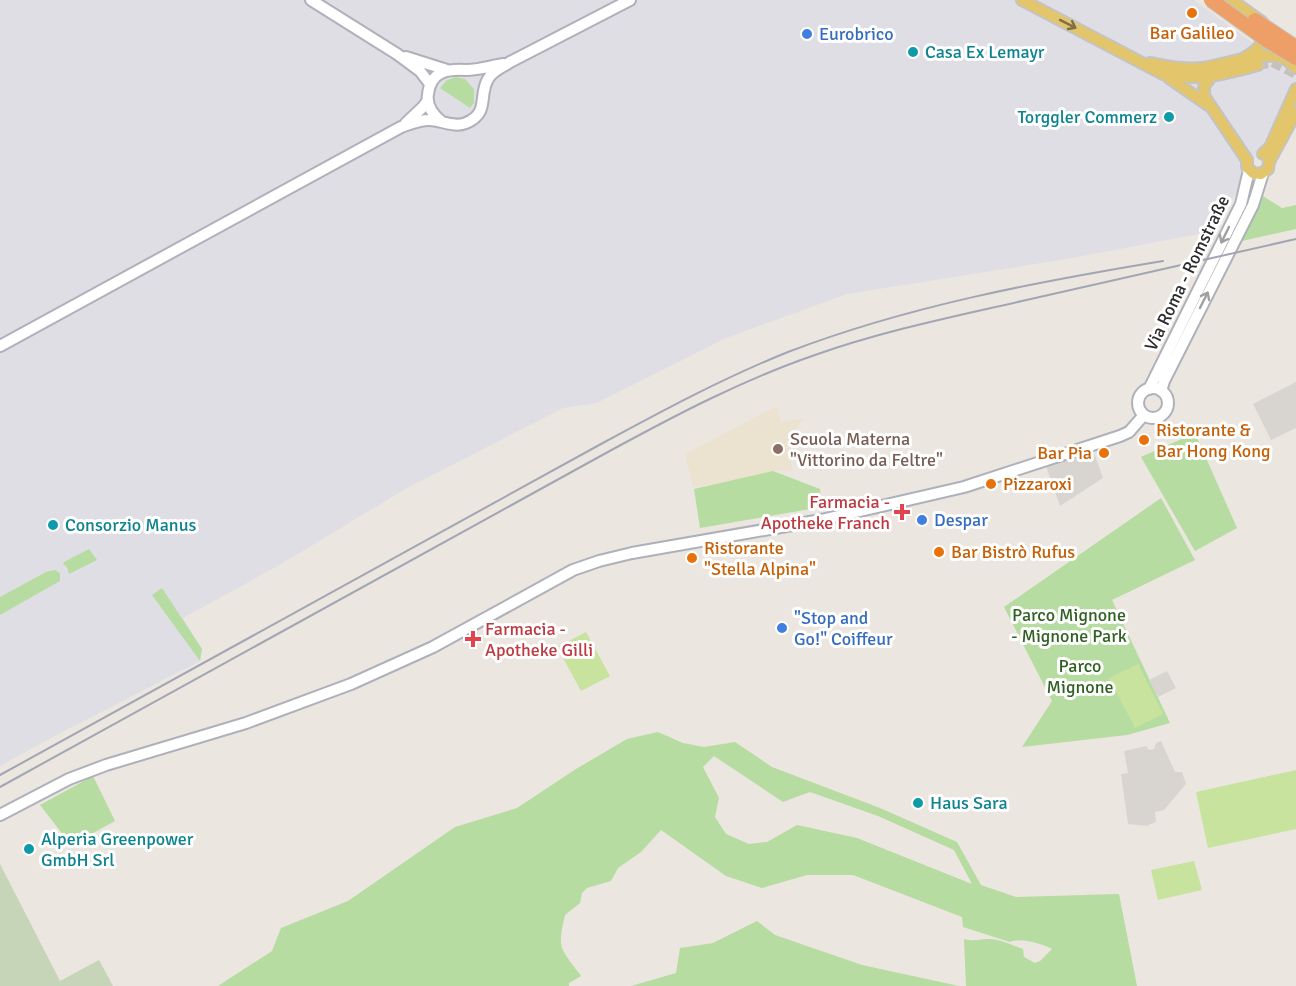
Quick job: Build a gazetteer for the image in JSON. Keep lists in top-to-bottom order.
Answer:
{
  "streets": {
    "main road": ["Via Roma - Romstraße"]
  },
  "parks": ["Parco Mignone - Mignone Park", "Parco Mignone"],
  "places": {
    "other": [
      "Bar Galileo",
      "Eurobrico",
      "Casa Ex Lemayr",
      "Torggler Commerz",
      "Ristorante & Bar Hong Kong",
      "Scuola Materna \"Vittorino da Feltre\"",
      "Bar Pia",
      "Pizzaroxi",
      "Despar",
      "Consorzio Manus",
      "Bar Bistrò Rufus",
      "Ristorante \"Stella Alpina\"",
      "\"Stop and Go!\" Coiffeur",
      "Haus Sara",
      "Alperia Greenpower GmbH Srl"
    ],
    "health": ["Farmacia - Apotheke Franch", "Farmacia - Apotheke Gilli"]
  }
}
